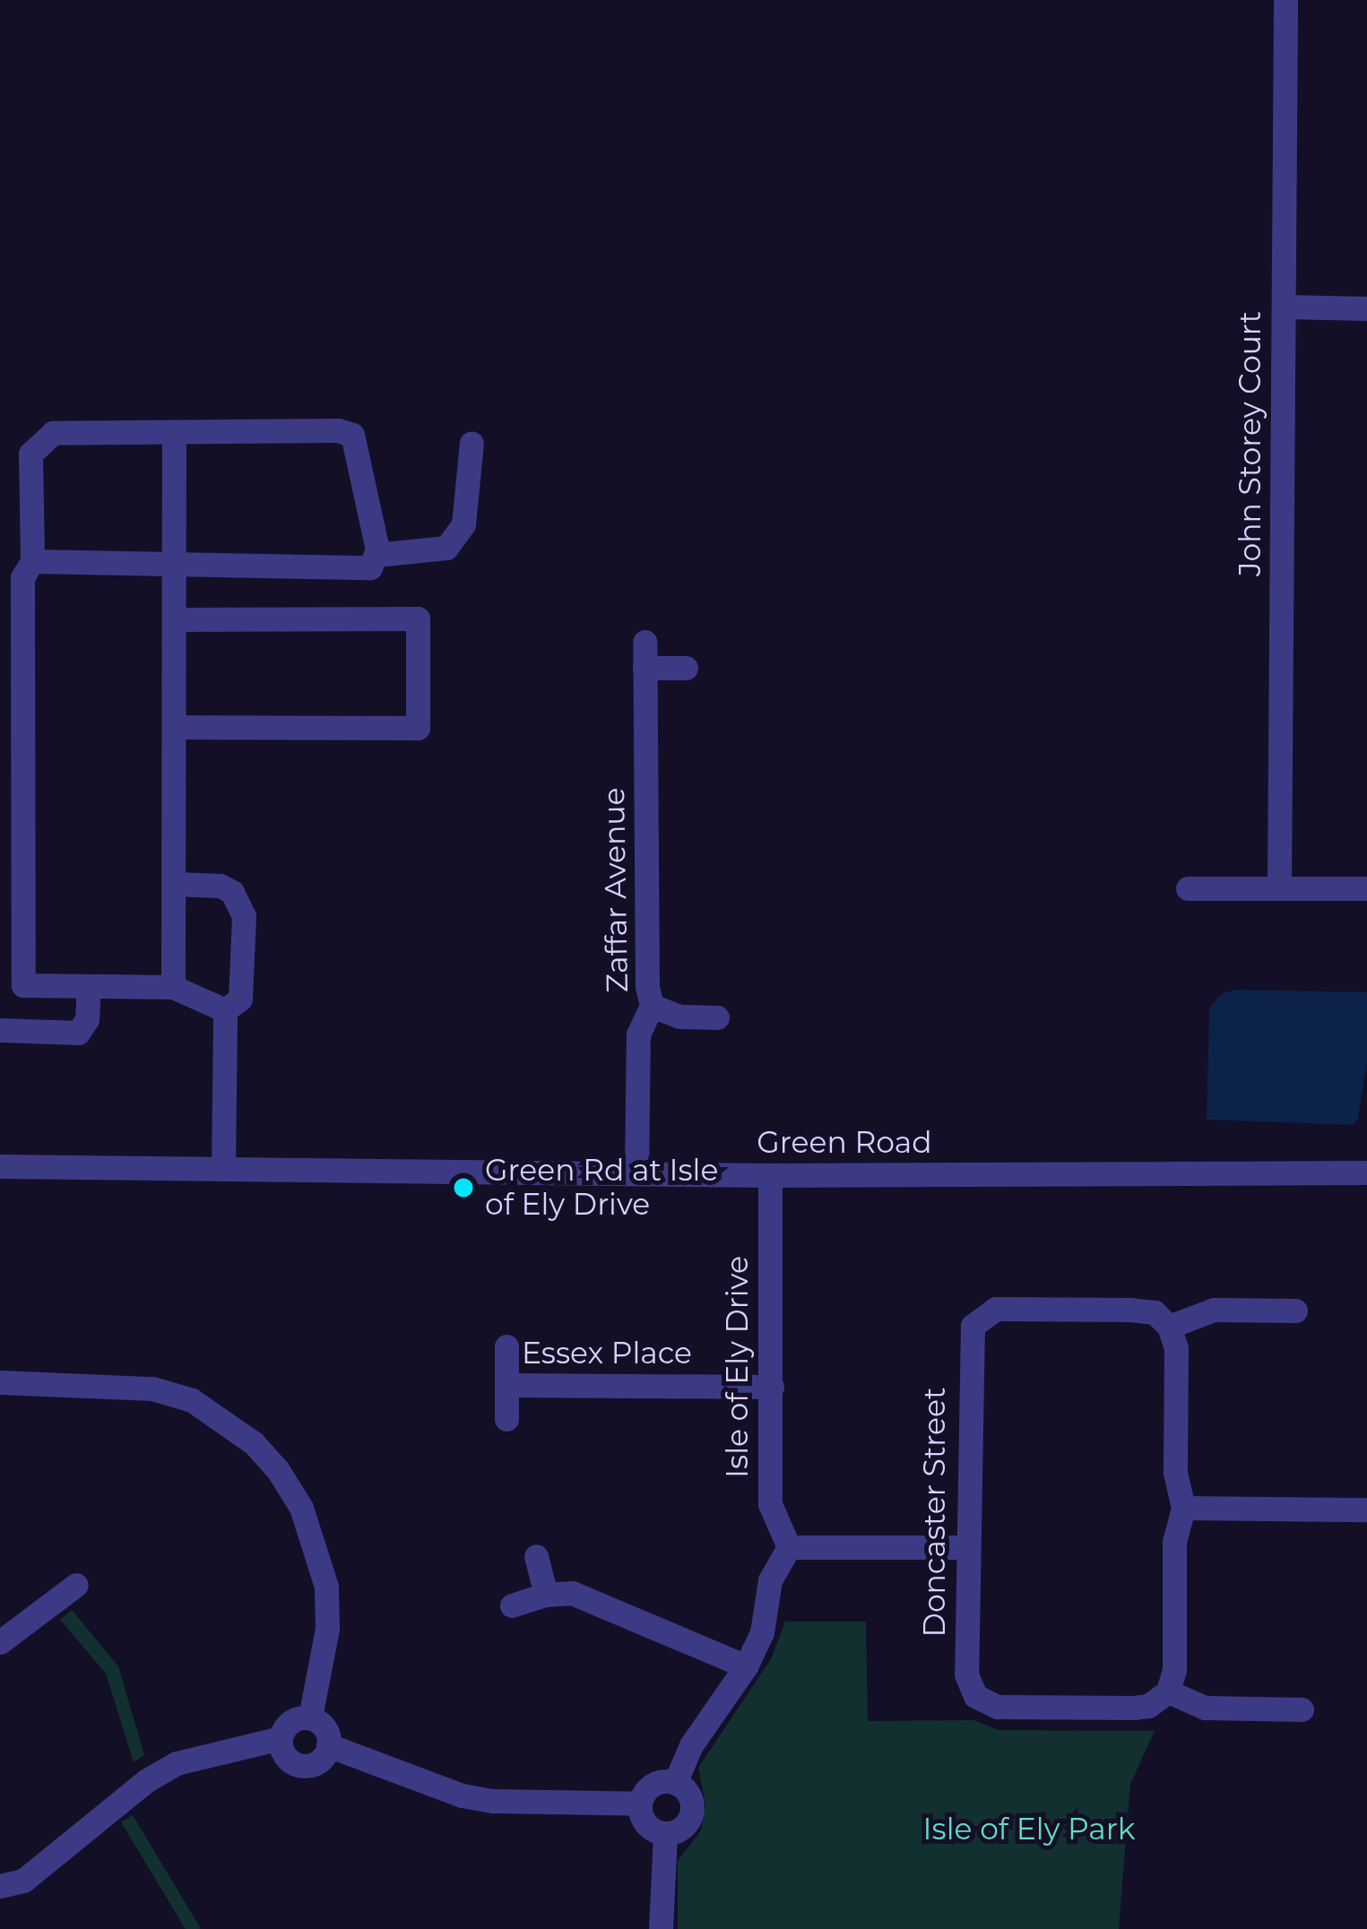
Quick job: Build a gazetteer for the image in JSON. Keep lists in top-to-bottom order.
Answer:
{
  "streets": {
    "street": [
      "John Storey Court",
      "Zaffar Avenue",
      "Green Road",
      "Essex Place",
      "Isle of Ely Drive",
      "Doncaster Street"
    ]
  },
  "crossings": [
    ["Zaffar Avenue", "Green Road"],
    ["Green Road", "Isle of Ely Drive"],
    ["Essex Place", "Isle of Ely Drive"]
  ],
  "parks": ["Isle of Ely Park"],
  "places": ["Green Rd at Isle of Ely Drive"]
}
